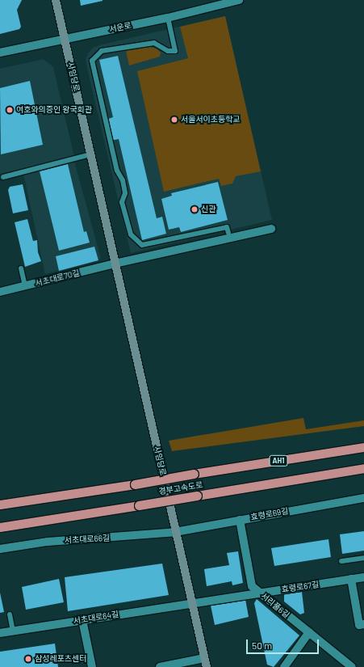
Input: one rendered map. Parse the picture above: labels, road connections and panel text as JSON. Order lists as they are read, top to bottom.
{
  "streets": {
    "highway": ["AH1", "경부고속도로"],
    "main road": ["사임당로"],
    "street": [
      "서운로",
      "서초대로70길",
      "효령로69길",
      "서초대로66길",
      "효령로67길",
      "서리풀6길",
      "서초대로64길"
    ]
  },
  "crossings": [
    ["서운로", "사임당로"],
    ["사임당로", "서초대로70길"],
    ["사임당로", "효령로69길"],
    ["사임당로", "서초대로66길"],
    ["사임당로", "효령로67길"],
    ["사임당로", "서초대로64길"],
    ["효령로69길", "서초대로66길"],
    ["효령로69길", "서리풀6길"],
    ["효령로67길", "서리풀6길"],
    ["효령로67길", "서초대로64길"]
  ],
  "places": [
    "여호와의증인 왕국회관",
    "서울서이초등학교",
    "신관",
    "삼성레포츠센터"
  ],
  "scale_bar": "50 m"
}
